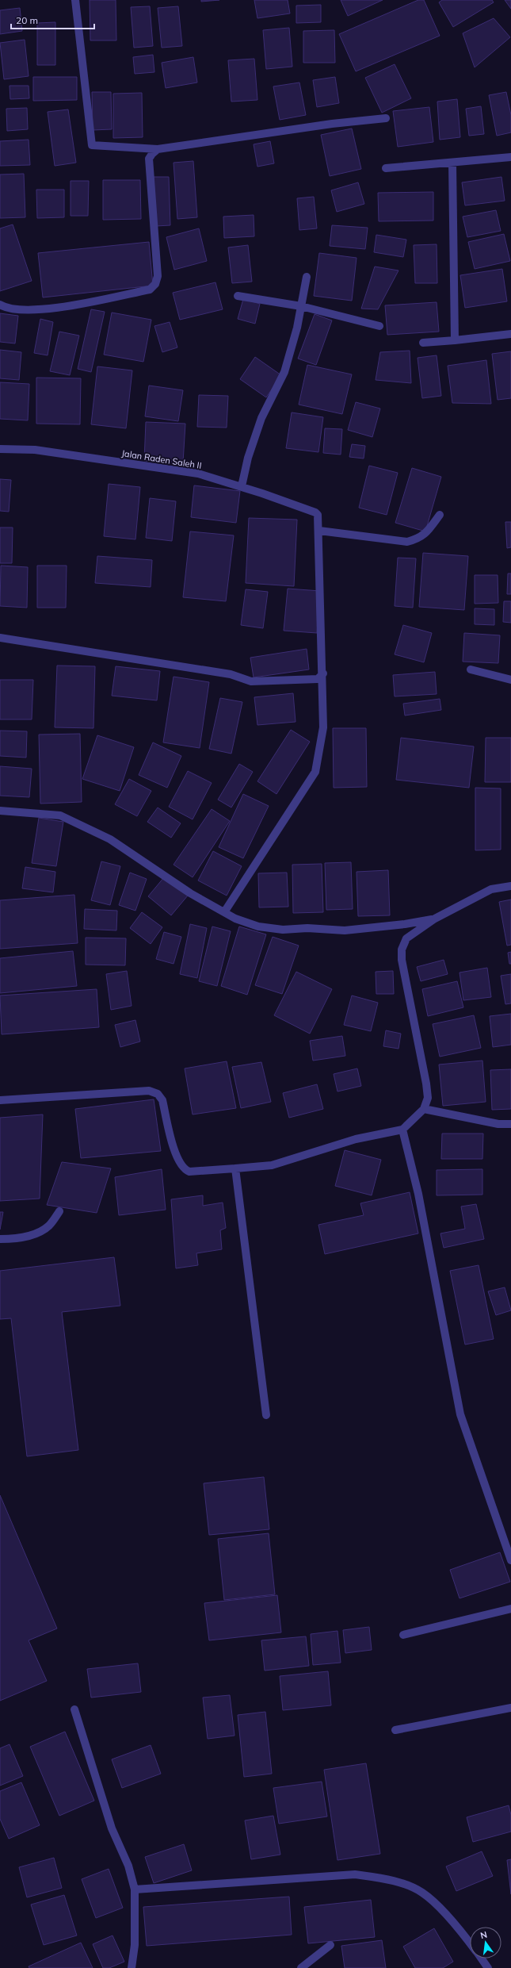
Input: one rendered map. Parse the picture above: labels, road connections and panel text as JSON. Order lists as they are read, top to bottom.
{
  "streets": {
    "street": ["Jalan Raden Saleh II"]
  },
  "scale_bar": "20 m",
  "north": "top"
}
